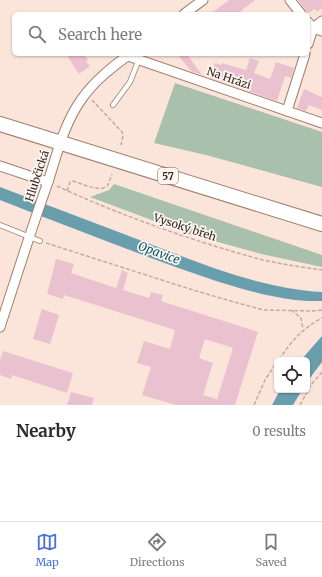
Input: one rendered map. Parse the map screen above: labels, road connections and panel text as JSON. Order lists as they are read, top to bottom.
{
  "streets": {
    "main road": ["57"],
    "street": ["Na Hrázi", "Hlubčická"],
    "path": ["Vysoký břeh"]
  },
  "crossings": [
    ["Hlubčická", "57"],
    ["Hlubčická", "Vysoký břeh"]
  ],
  "water": ["Opavice"],
  "page": {
    "search": "Search here",
    "heading": ["Nearby", "0 results"],
    "nav": ["Map", "Directions", "Saved"]
  }
}
